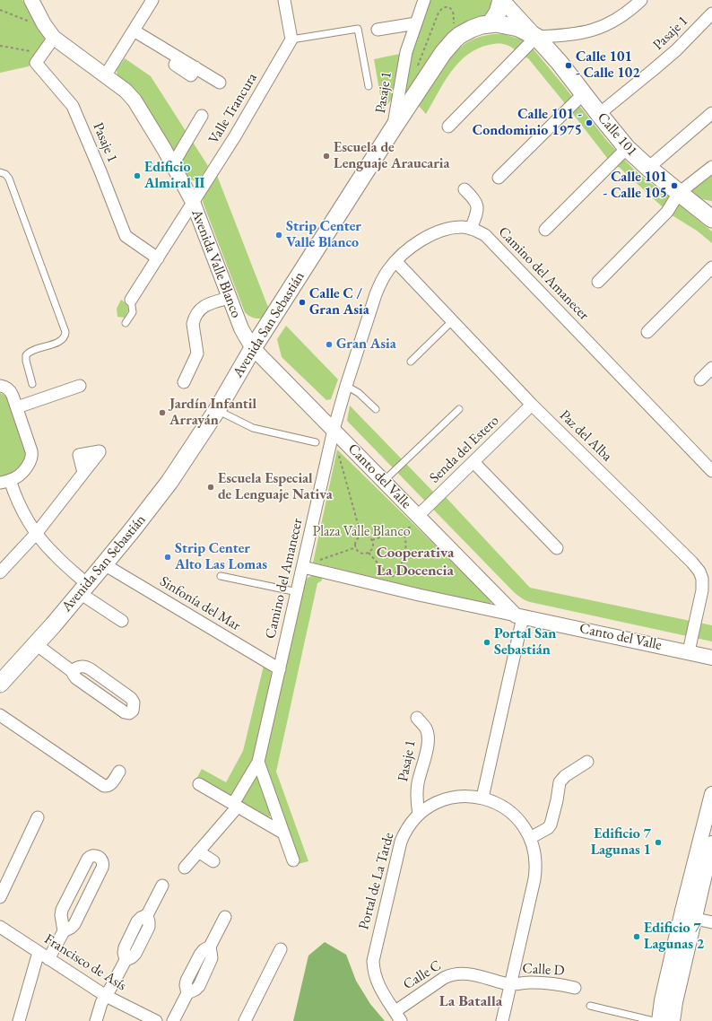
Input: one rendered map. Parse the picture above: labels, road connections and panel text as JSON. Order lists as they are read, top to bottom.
{
  "streets": {
    "main road": ["Calle 101", "Avenida San Sebastián"],
    "street": [
      "Pasaje 1",
      "Valle Trancura",
      "Avenida Valle Blanco",
      "Camino del Amanecer",
      "Paz del Alba",
      "Senda del Estero",
      "Canto del Valle",
      "Sinfonía del Mar",
      "Portal de La Tarde",
      "Francisco de Asís",
      "Calle D",
      "Calle C"
    ]
  },
  "crossings": [
    ["Pasaje 1", "Valle Trancura"],
    ["Pasaje 1", "Calle 101"],
    ["Pasaje 1", "Avenida Valle Blanco"],
    ["Pasaje 1", "Avenida San Sebastián"],
    ["Pasaje 1", "Portal de La Tarde"],
    ["Valle Trancura", "Avenida Valle Blanco"],
    ["Calle 101", "Avenida San Sebastián"],
    ["Avenida Valle Blanco", "Avenida San Sebastián"],
    ["Avenida Valle Blanco", "Canto del Valle"],
    ["Camino del Amanecer", "Paz del Alba"],
    ["Camino del Amanecer", "Canto del Valle"],
    ["Camino del Amanecer", "Sinfonía del Mar"],
    ["Avenida San Sebastián", "Canto del Valle"],
    ["Avenida San Sebastián", "Sinfonía del Mar"],
    ["Paz del Alba", "Senda del Estero"],
    ["Paz del Alba", "Canto del Valle"],
    ["Senda del Estero", "Canto del Valle"],
    ["Portal de La Tarde", "Calle D"],
    ["Portal de La Tarde", "Calle C"],
    ["Calle D", "Calle C"]
  ],
  "districts": ["Cooperativa La Docencia", "La Batalla"],
  "parks": ["Plaza Valle Blanco"],
  "places": [
    "Calle 101 - Calle 102",
    "Calle 101 - Condominio 1975",
    "Escuela de Lenguaje Araucaria",
    "Edificio Almiral II",
    "Calle 101 - Calle 105",
    "Strip Center Valle Blanco",
    "Calle C / Gran Asia",
    "Gran Asia",
    "Jardín Infantil Arrayán",
    "Escuela Especial de Lenguaje Nativa",
    "Strip Center Alto Las Lomas",
    "Portal San Sebastián",
    "Edificio 7 Lagunas 1",
    "Edificio 7 Lagunas 2"
  ]
}
